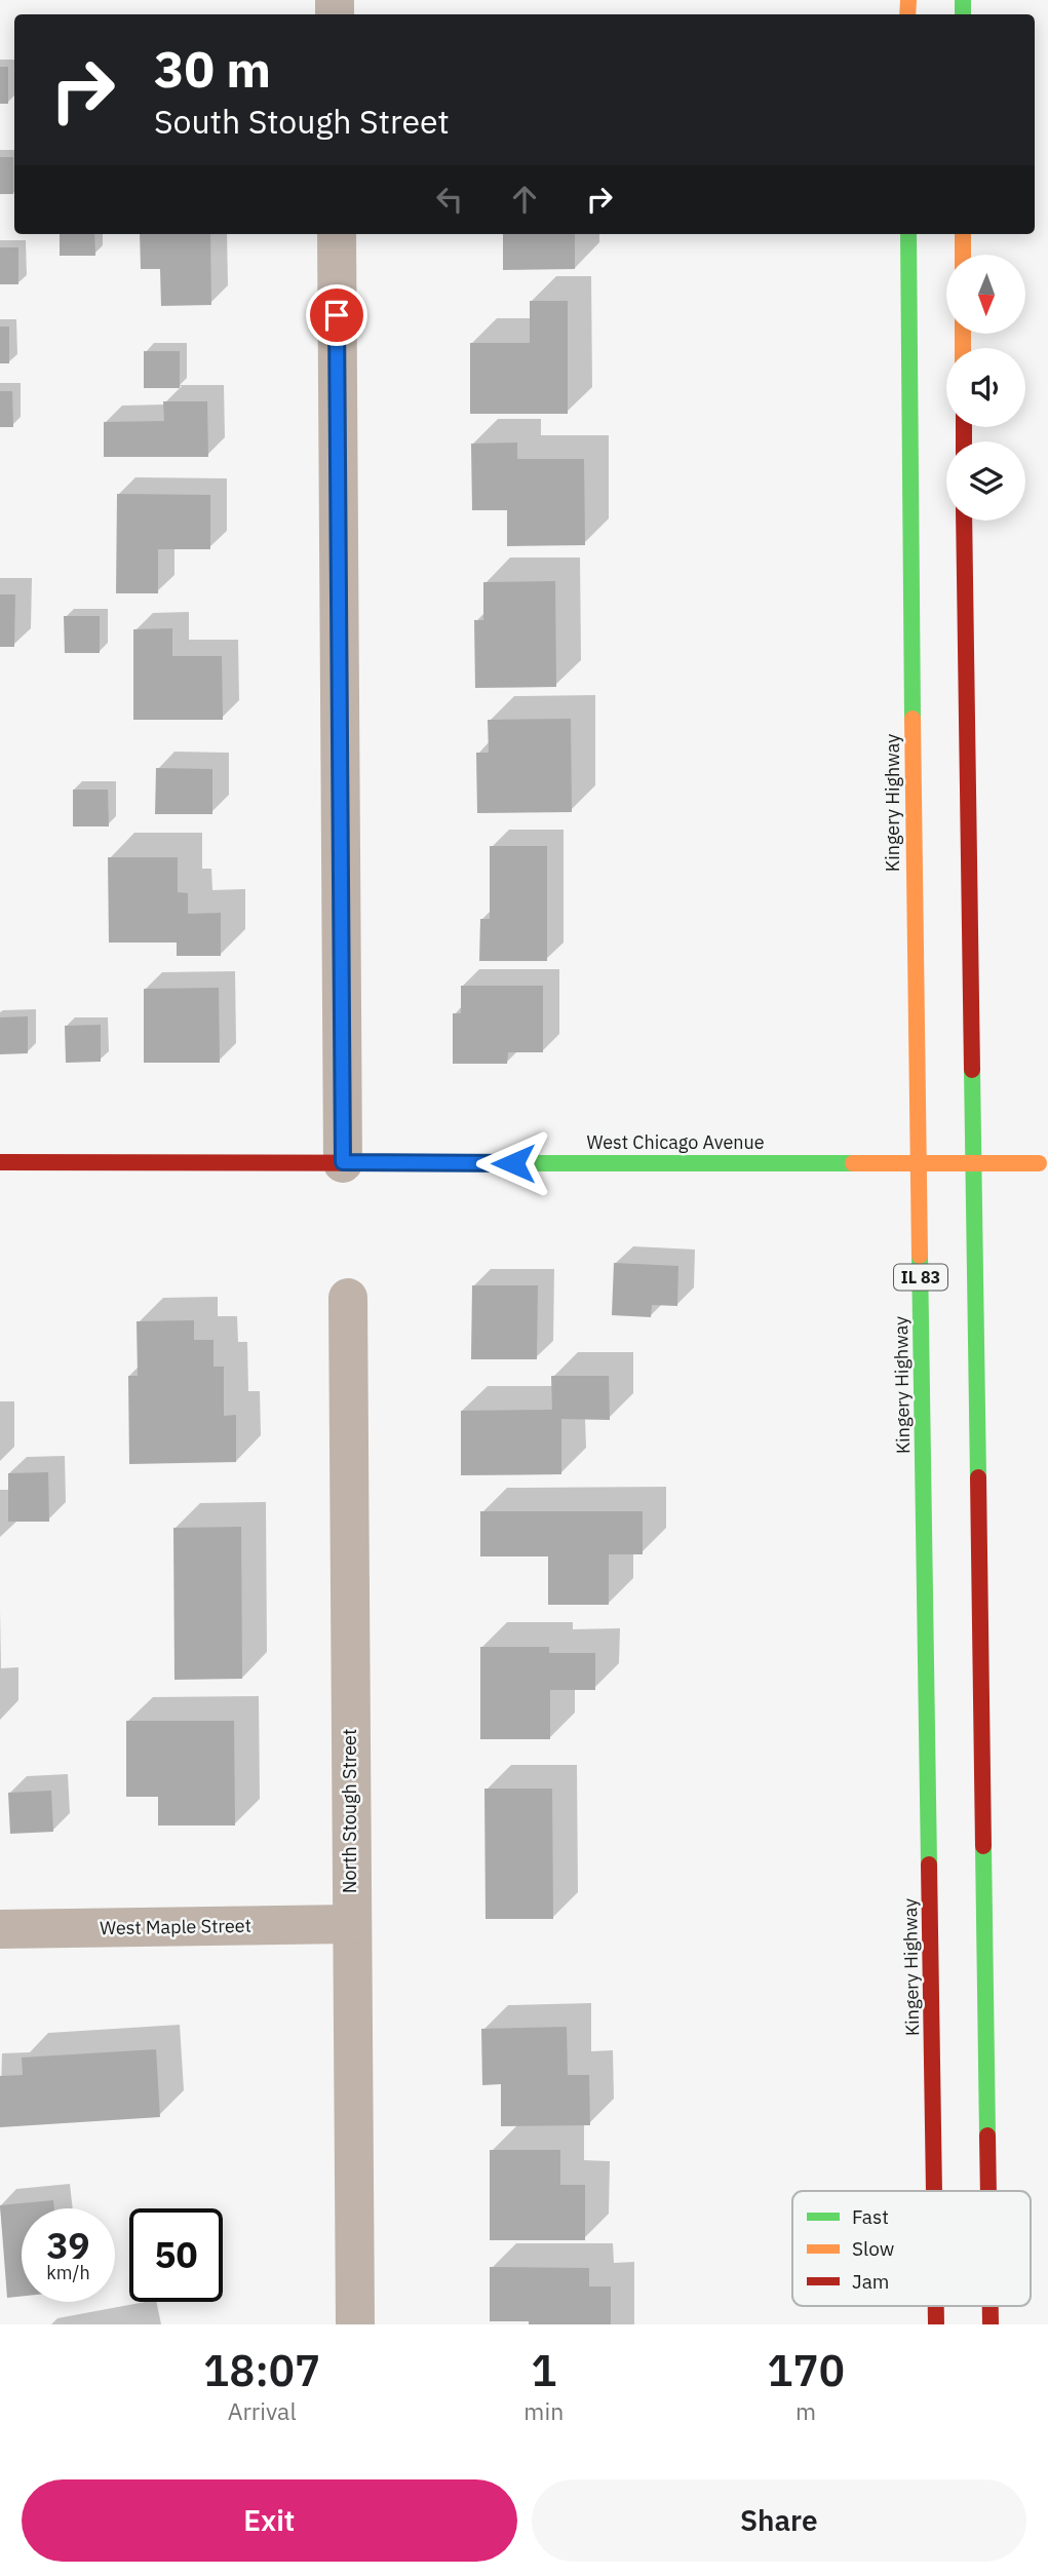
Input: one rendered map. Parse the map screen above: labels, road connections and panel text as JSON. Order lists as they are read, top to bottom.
{
  "streets": {
    "main road": ["Kingery Highway", "West Chicago Avenue", "IL 83"],
    "street": ["North Stough Street", "West Maple Street"]
  },
  "crossings": [
    ["North Stough Street", "West Maple Street"]
  ],
  "legend": ["Fast", "Slow", "Jam"],
  "north": "bottom",
  "page": {
    "turn": ["30 m", "South Stough Street"],
    "speed": "39 km/h",
    "limit": "50",
    "eta": [
      "18:07",
      "Arrival",
      "1",
      "min",
      "170",
      "m"
    ],
    "buttons": ["Exit", "Share"]
  }
}
